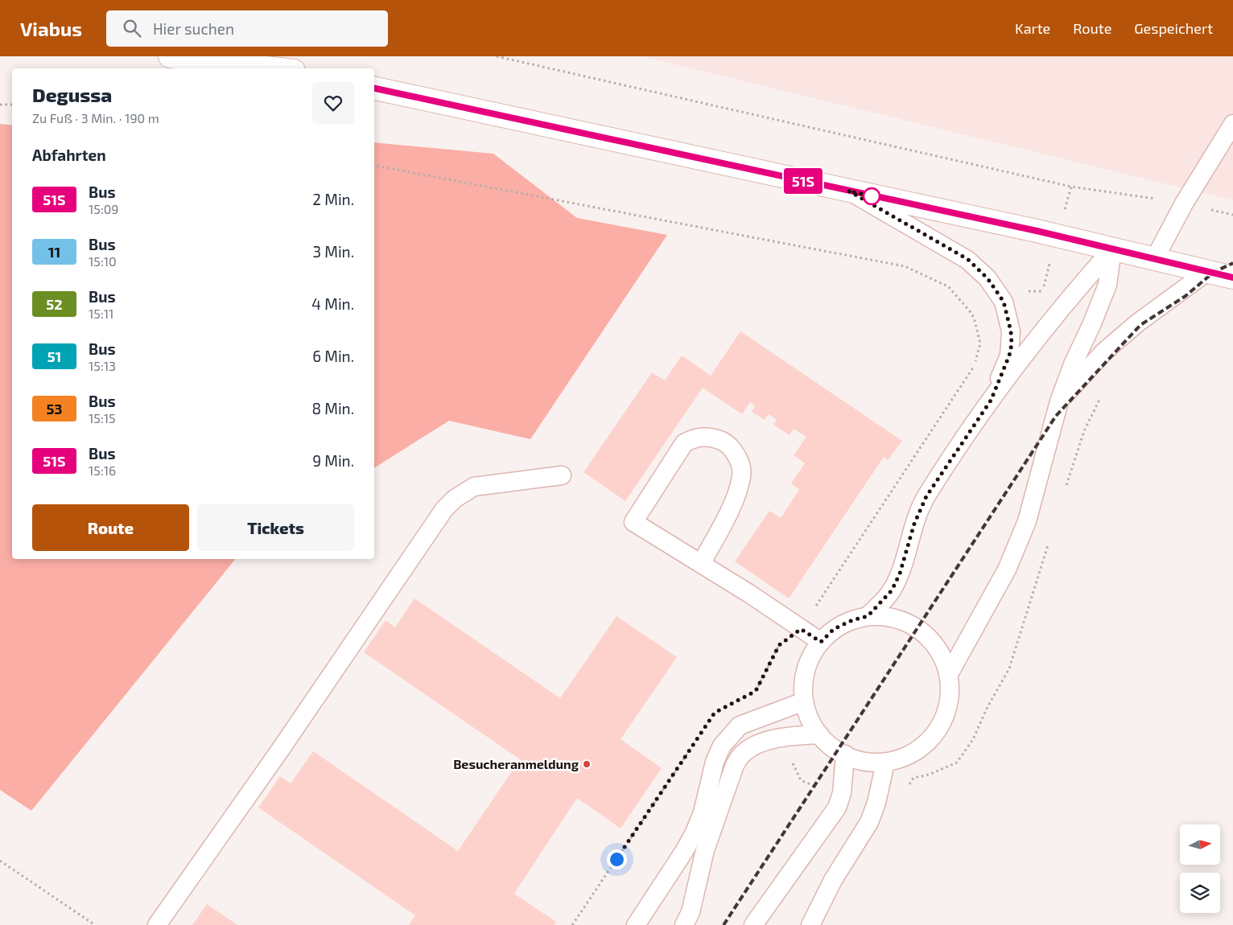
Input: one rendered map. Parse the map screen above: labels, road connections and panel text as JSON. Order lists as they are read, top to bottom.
{
  "places": ["Besucheranmeldung"],
  "lines": ["bus line 51S"],
  "north": "right",
  "page": {
    "header": "Viabus",
    "search": "Hier suchen",
    "nav": ["Karte", "Route", "Gespeichert"],
    "on_map": "51S",
    "heading": [
      ["Degussa", "Zu Fuß · 3 Min. · 190 m"],
      "Abfahrten"
    ],
    "list": [
      {
        "mark": "51S",
        "name": "Bus",
        "note": "15:09",
        "value": "2 Min."
      },
      {
        "mark": "11",
        "name": "Bus",
        "note": "15:10",
        "value": "3 Min."
      },
      {
        "mark": "52",
        "name": "Bus",
        "note": "15:11",
        "value": "4 Min."
      },
      {
        "mark": "51",
        "name": "Bus",
        "note": "15:13",
        "value": "6 Min."
      },
      {
        "mark": "53",
        "name": "Bus",
        "note": "15:15",
        "value": "8 Min."
      },
      {
        "mark": "51S",
        "name": "Bus",
        "note": "15:16",
        "value": "9 Min."
      }
    ],
    "buttons": ["Route", "Tickets"]
  }
}
